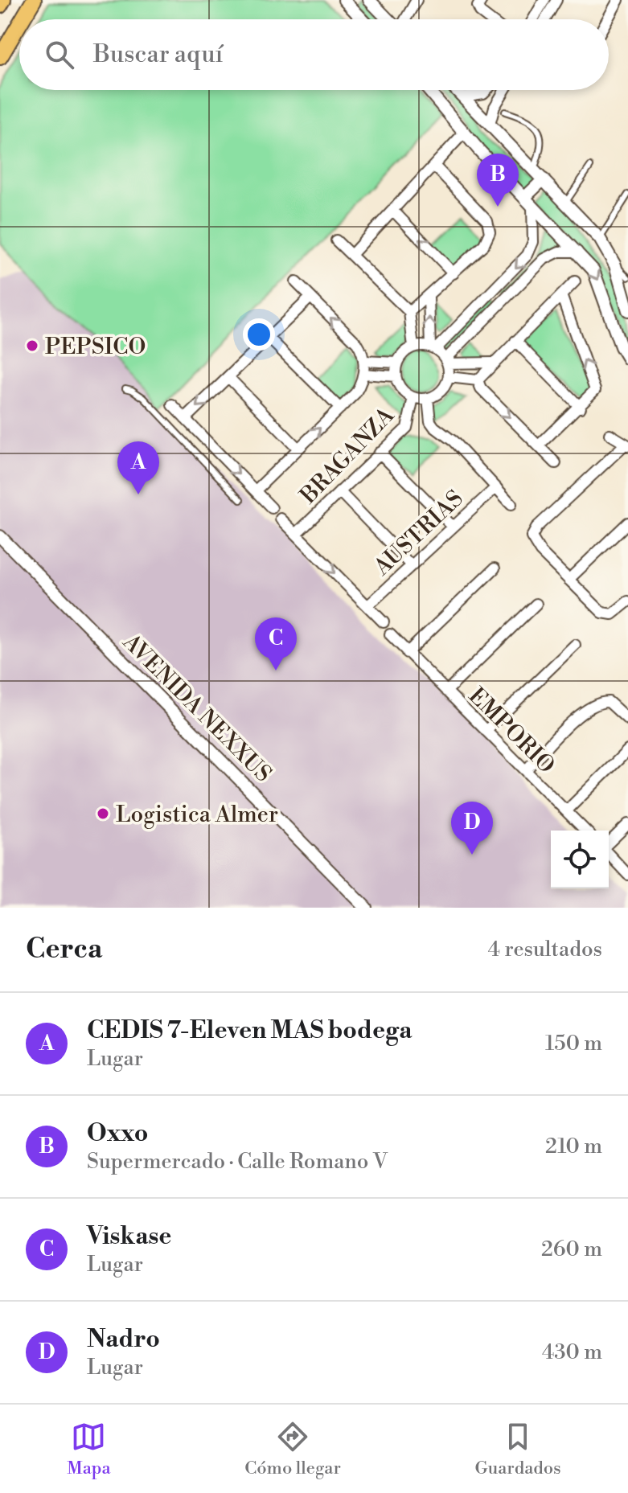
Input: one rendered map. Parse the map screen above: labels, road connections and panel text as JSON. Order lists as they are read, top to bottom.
{
  "streets": {
    "street": [
      "BRAGANZA",
      "AUSTRIAS",
      "AVENIDA NEXXUS",
      "EMPORIO"
    ]
  },
  "crossings": [
    ["BRAGANZA", "AUSTRIAS"]
  ],
  "places": ["PEPSICO", "Logistica Almer"],
  "page": {
    "search": "Buscar aquí",
    "pins": [
      "B",
      "A",
      "C",
      "D"
    ],
    "heading": ["Cerca", "4 resultados"],
    "list": [
      {
        "mark": "A",
        "name": "CEDIS 7-Eleven MAS bodega",
        "note": "Lugar",
        "value": "150 m"
      },
      {
        "mark": "B",
        "name": "Oxxo",
        "note": "Supermercado · Calle Romano V",
        "value": "210 m"
      },
      {
        "mark": "C",
        "name": "Viskase",
        "note": "Lugar",
        "value": "260 m"
      },
      {
        "mark": "D",
        "name": "Nadro",
        "note": "Lugar",
        "value": "430 m"
      }
    ],
    "nav": ["Mapa", "Cómo llegar", "Guardados"]
  }
}
